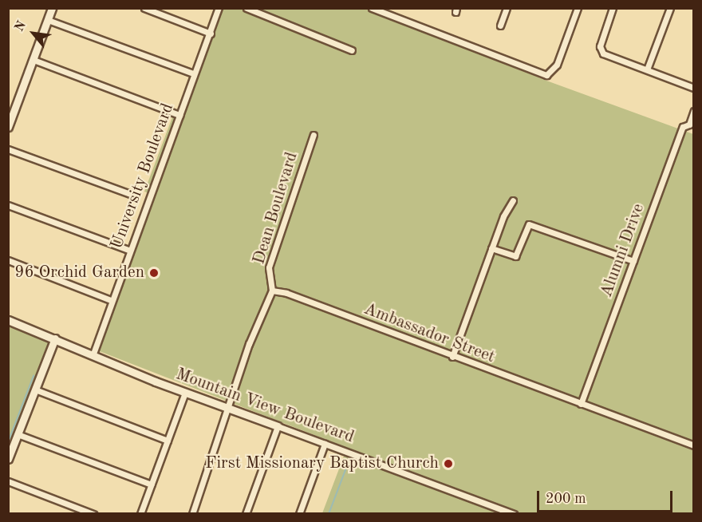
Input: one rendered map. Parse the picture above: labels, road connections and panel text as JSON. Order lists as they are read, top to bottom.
{
  "streets": {
    "street": [
      "University Boulevard",
      "Dean Boulevard",
      "Alumni Drive",
      "Ambassador Street",
      "Mountain View Boulevard"
    ]
  },
  "crossings": [
    ["University Boulevard", "Mountain View Boulevard"],
    ["Dean Boulevard", "Ambassador Street"],
    ["Alumni Drive", "Ambassador Street"]
  ],
  "places": ["96 Orchid Garden", "First Missionary Baptist Church"],
  "scale_bar": "200 m",
  "north": "top left"
}
